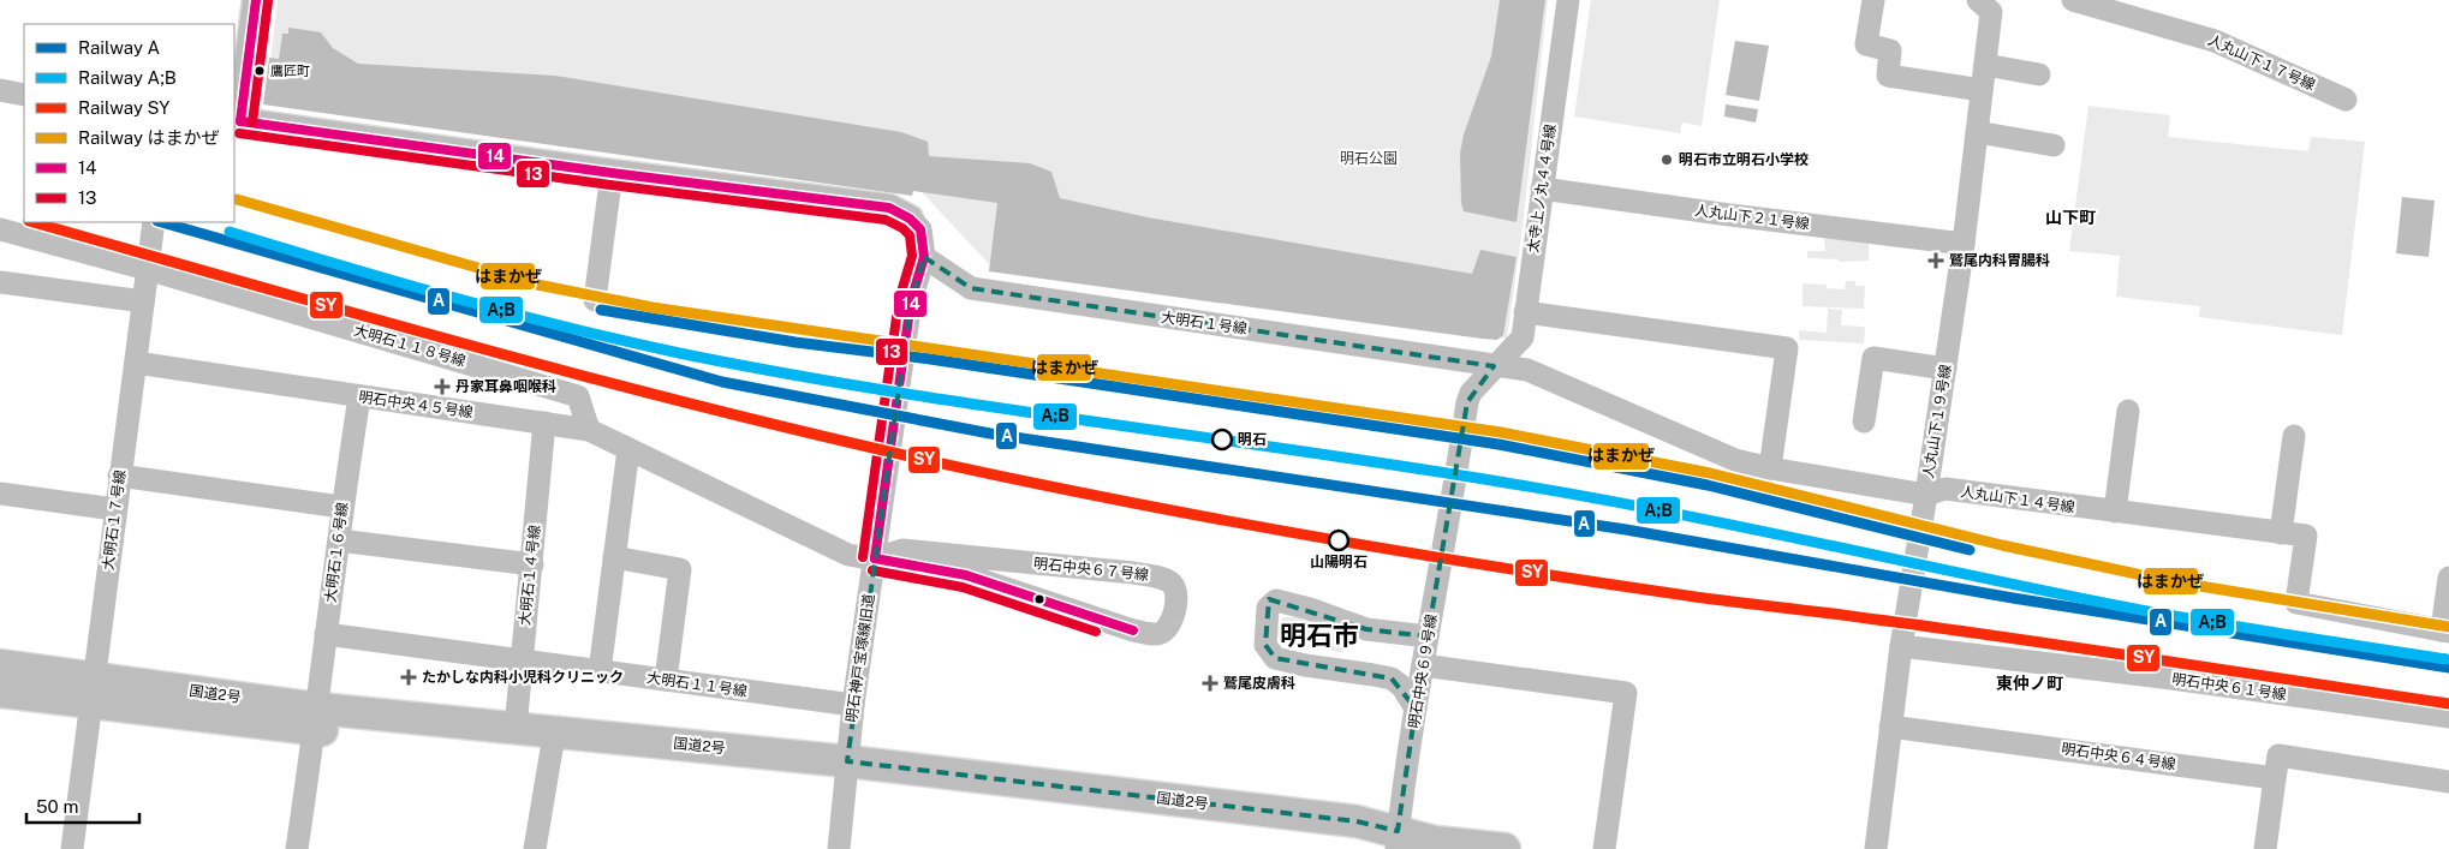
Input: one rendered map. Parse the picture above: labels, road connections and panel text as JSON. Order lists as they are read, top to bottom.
{
  "streets": {
    "highway": ["国道2号"],
    "street": [
      "人丸山下１７号線",
      "太寺上ノ丸４４号線",
      "人丸山下２１号線",
      "大明石１号線",
      "大明石１１８号線",
      "明石中央４５号線",
      "人丸山下１９号線",
      "人丸山下１４号線",
      "大明石１７号線",
      "大明石１６号線",
      "明石中央６７号線",
      "大明石１４号線",
      "明石神戸宝塚線旧道",
      "明石中央６９号線",
      "大明石１１号線",
      "明石中央６１号線",
      "明石中央６４号線"
    ]
  },
  "crossings": [
    ["太寺上ノ丸４４号線", "人丸山下２１号線"],
    ["太寺上ノ丸４４号線", "大明石１号線"],
    ["太寺上ノ丸４４号線", "人丸山下１４号線"],
    ["太寺上ノ丸４４号線", "明石中央６９号線"],
    ["人丸山下２１号線", "人丸山下１９号線"],
    ["大明石１号線", "人丸山下１４号線"],
    ["大明石１号線", "明石神戸宝塚線旧道"],
    ["大明石１号線", "明石中央６９号線"],
    ["大明石１１８号線", "明石中央４５号線"],
    ["明石中央４５号線", "大明石１７号線"],
    ["明石中央４５号線", "大明石１６号線"],
    ["明石中央４５号線", "明石中央６７号線"],
    ["明石中央４５号線", "大明石１４号線"],
    ["明石中央４５号線", "明石神戸宝塚線旧道"],
    ["人丸山下１９号線", "人丸山下１４号線"],
    ["人丸山下１９号線", "明石中央６１号線"],
    ["人丸山下１９号線", "明石中央６４号線"],
    ["人丸山下１４号線", "明石中央６９号線"],
    ["大明石１７号線", "国道2号"],
    ["大明石１６号線", "大明石１１号線"],
    ["大明石１６号線", "国道2号"],
    ["明石中央６７号線", "明石神戸宝塚線旧道"],
    ["大明石１４号線", "大明石１１号線"],
    ["大明石１４号線", "国道2号"],
    ["明石神戸宝塚線旧道", "大明石１１号線"],
    ["明石神戸宝塚線旧道", "国道2号"],
    ["明石中央６９号線", "国道2号"]
  ],
  "districts": ["山下町", "明石市", "東仲ノ町"],
  "parks": ["明石公園"],
  "places": {
    "other": [
      "鷹匠町",
      "明石市立明石小学校",
      "明石",
      "山陽明石"
    ],
    "health": [
      "鷲尾内科胃腸科",
      "丹家耳鼻咽喉科",
      "たかしな内科小児科クリニック",
      "鷲尾皮膚科"
    ]
  },
  "lines": [
    "transit line 14",
    "transit line 13",
    "rail line はまかぜ",
    "rail line A",
    "rail line SY",
    "rail line A;B"
  ],
  "legend": [
    "Railway A",
    "Railway A;B",
    "Railway SY",
    "Railway はまかぜ",
    "14",
    "13"
  ],
  "scale_bar": "50 m"
}
